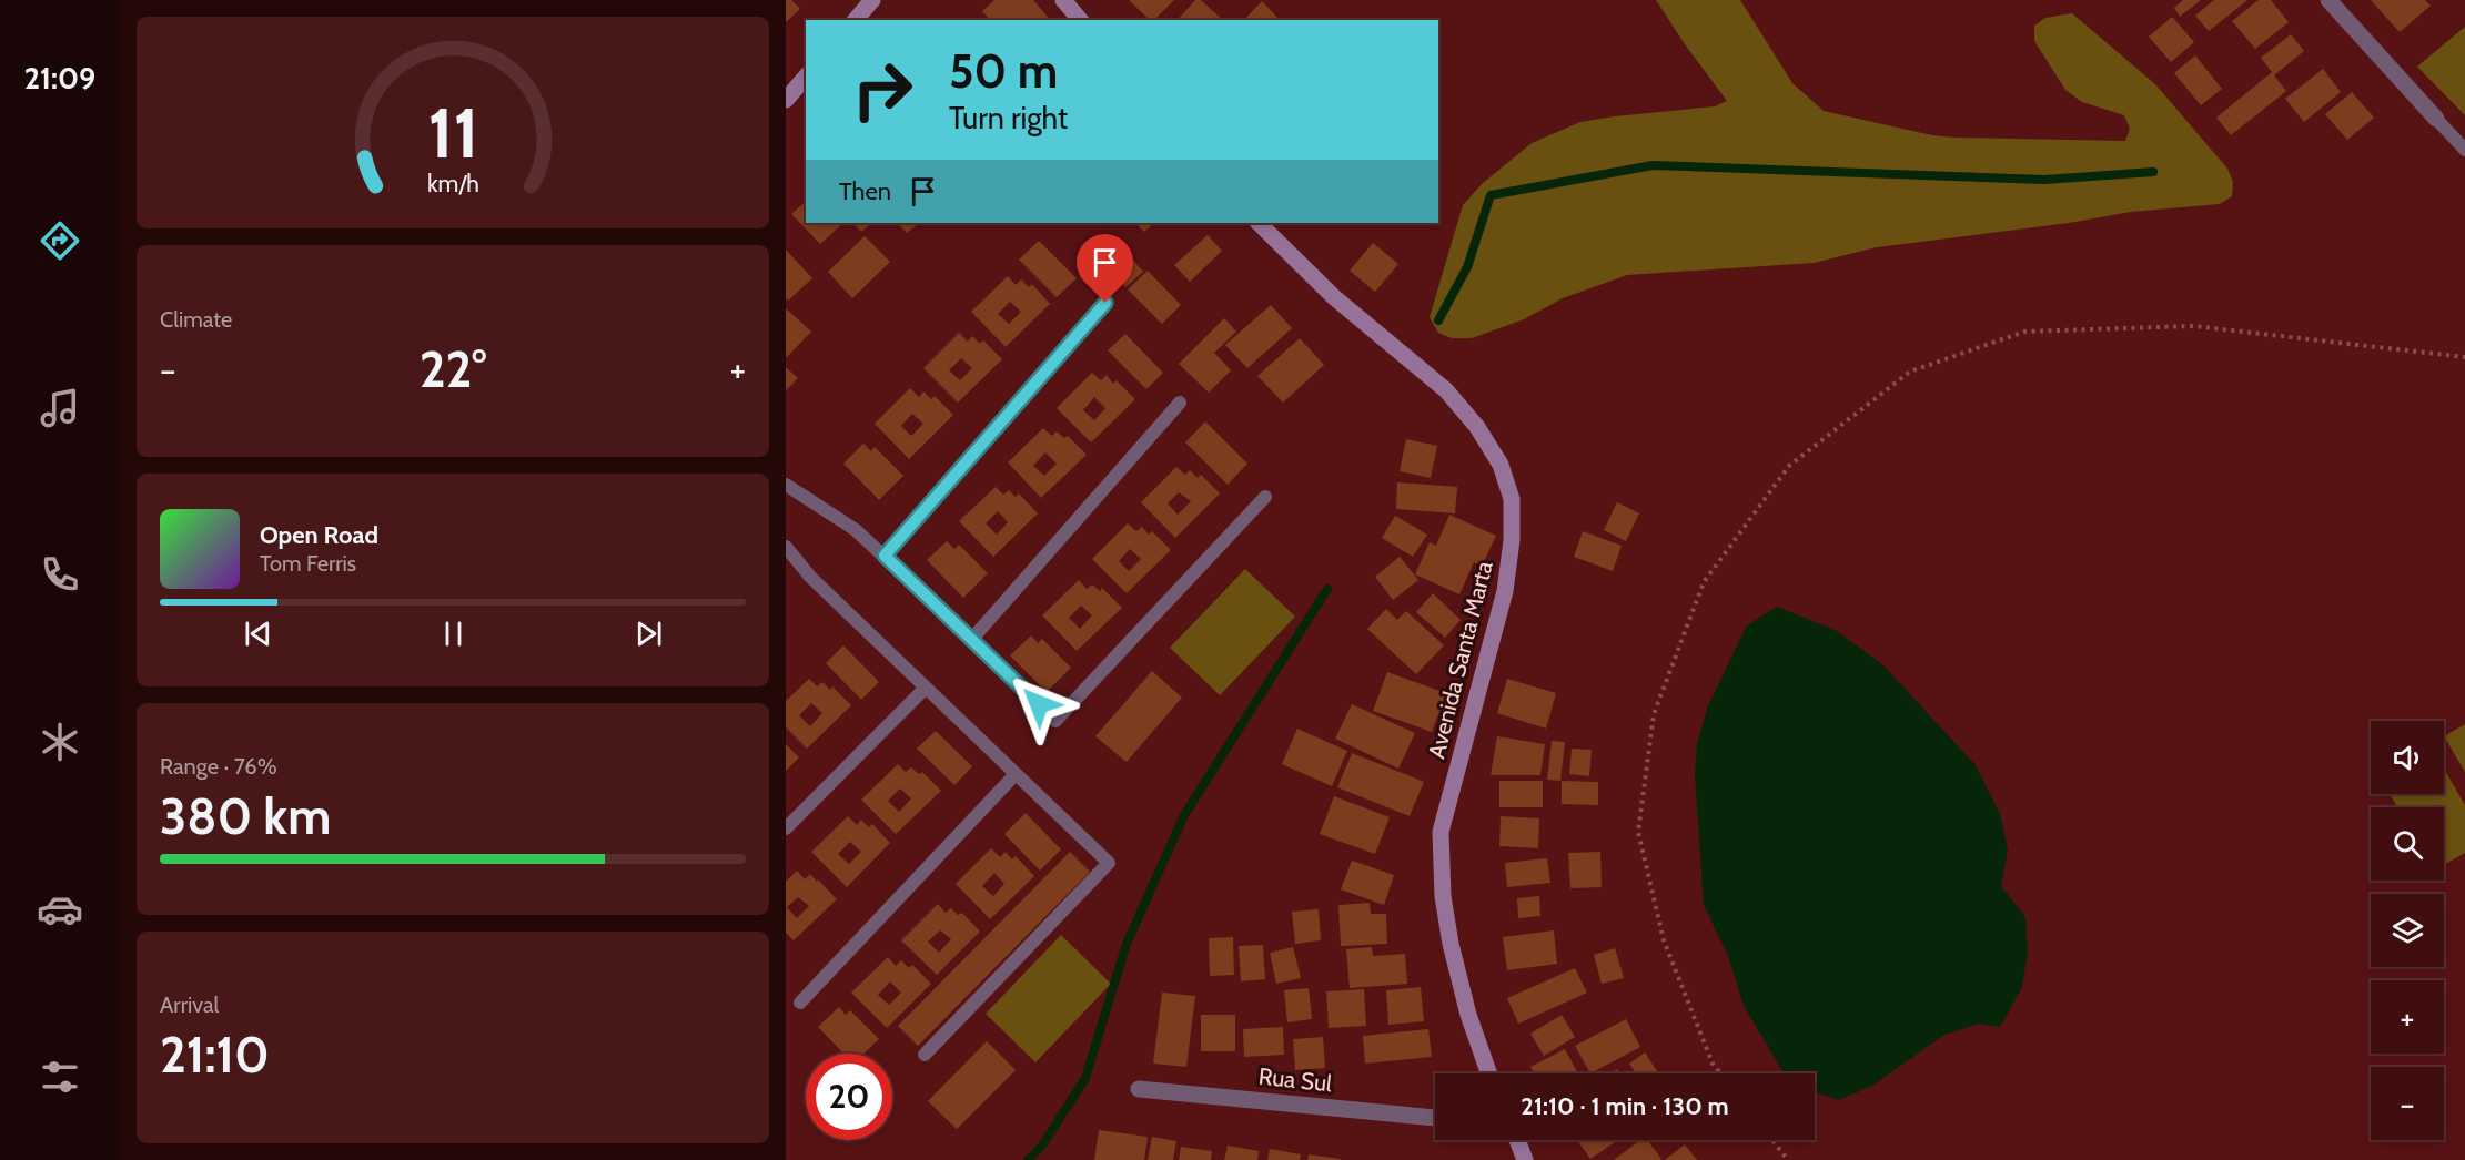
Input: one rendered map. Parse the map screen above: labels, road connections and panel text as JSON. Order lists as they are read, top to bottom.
{
  "streets": {
    "street": ["Avenida Santa Marta", "Rua Sul"]
  },
  "page": {
    "tabs": "21:09",
    "turn": ["50 m", "Turn right"],
    "then": "Then",
    "tile": [
      "Climate",
      ["Range · 76%", "380 km"],
      ["Arrival", "21:10"]
    ],
    "heat": ["−", "22°", "+"],
    "song": ["Open Road", "Tom Ferris"],
    "map_buttons": ["+", "−"],
    "limit": "20",
    "trip": "21:10 · 1 min · 130 m",
    "gauge": ["11", "km/h"]
  }
}
